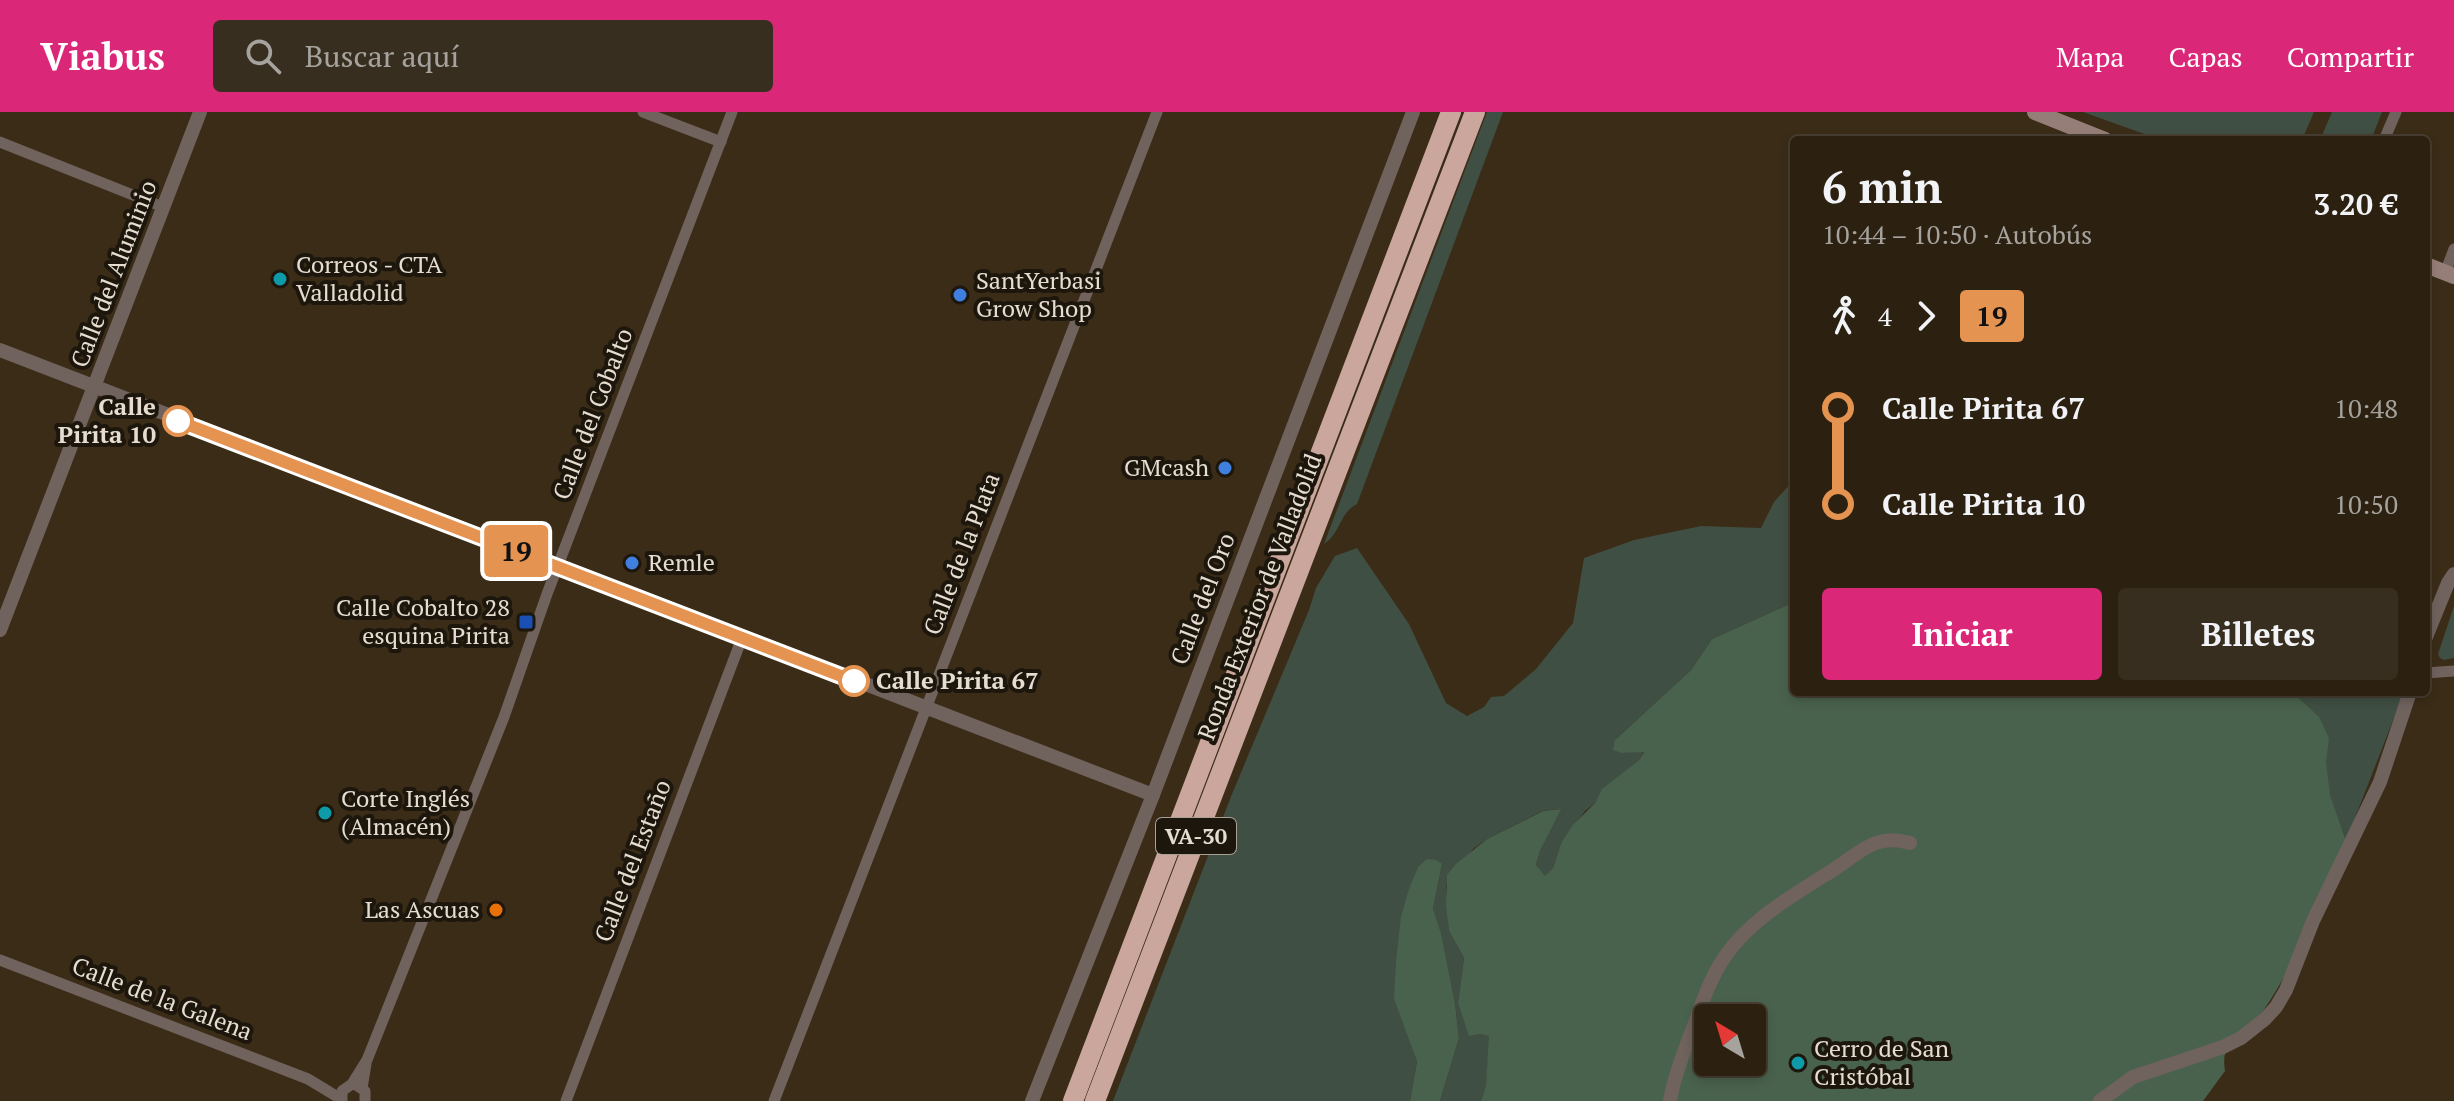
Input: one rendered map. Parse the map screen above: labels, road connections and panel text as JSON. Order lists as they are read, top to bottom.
{
  "streets": {
    "highway": ["Ronda Exterior de Valladolid", "VA-30"],
    "street": [
      "Calle del Aluminio",
      "Calle del Cobalto",
      "Calle de la Plata",
      "Calle del Oro",
      "Calle del Estaño",
      "Calle de la Galena"
    ]
  },
  "crossings": [
    ["Calle del Cobalto", "Calle de la Galena"]
  ],
  "places": {
    "other": [
      "Correos - CTA Valladolid",
      "SantYerbasi Grow Shop",
      "Calle Pirita 10",
      "GMcash",
      "Remle",
      "Calle Pirita 67",
      "Corte Inglés (Almacén)",
      "Las Ascuas",
      "Cerro de San Cristóbal"
    ],
    "transit": ["Calle Cobalto 28 esquina Pirita"]
  },
  "lines": ["bus line 19"],
  "north": "top left",
  "page": {
    "header": "Viabus",
    "search": "Buscar aquí",
    "nav": ["Mapa", "Capas", "Compartir"],
    "on_map": "19",
    "heading": ["6 min", "10:44 – 10:50 · Autobús", "3.20 €"],
    "legs": ["4", "19"],
    "list": [
      {
        "name": "Calle Pirita 67",
        "value": "10:48"
      },
      {
        "name": "Calle Pirita 10",
        "value": "10:50"
      }
    ],
    "buttons": ["Iniciar", "Billetes"]
  }
}
